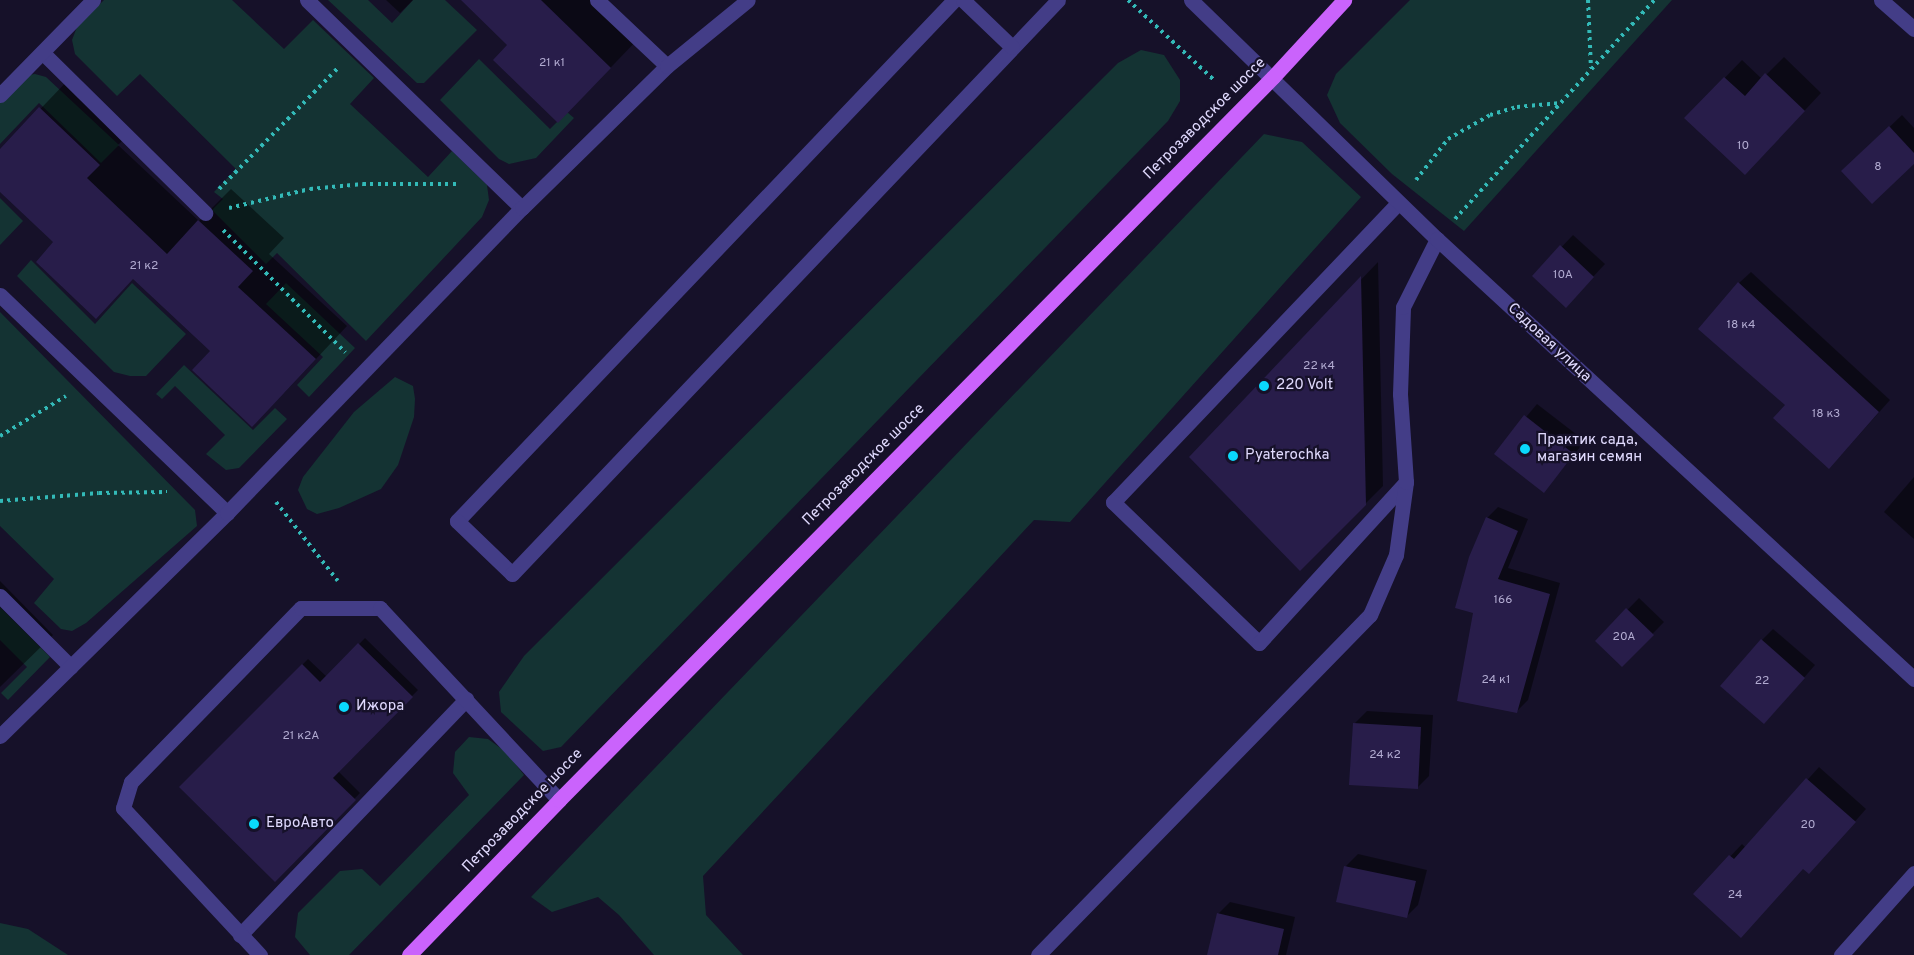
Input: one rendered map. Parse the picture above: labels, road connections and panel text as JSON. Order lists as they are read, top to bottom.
{
  "streets": {
    "main road": ["Петрозаводское шоссе"],
    "street": ["Садовая улица"]
  },
  "crossings": [
    ["Петрозаводское шоссе", "Садовая улица"]
  ],
  "places": [
    "220 Volt",
    "Практик сада, магазин семян",
    "Pyaterochka",
    "Ижора",
    "ЕвроАвто"
  ],
  "house_numbers": [
    "21 к1",
    "10",
    "8",
    "21 к2",
    "10А",
    "18 к4",
    "22 к4",
    "18 к3",
    "166",
    "20А",
    "24 к1",
    "22",
    "21 к2А",
    "24 к2",
    "20",
    "24"
  ]
}
